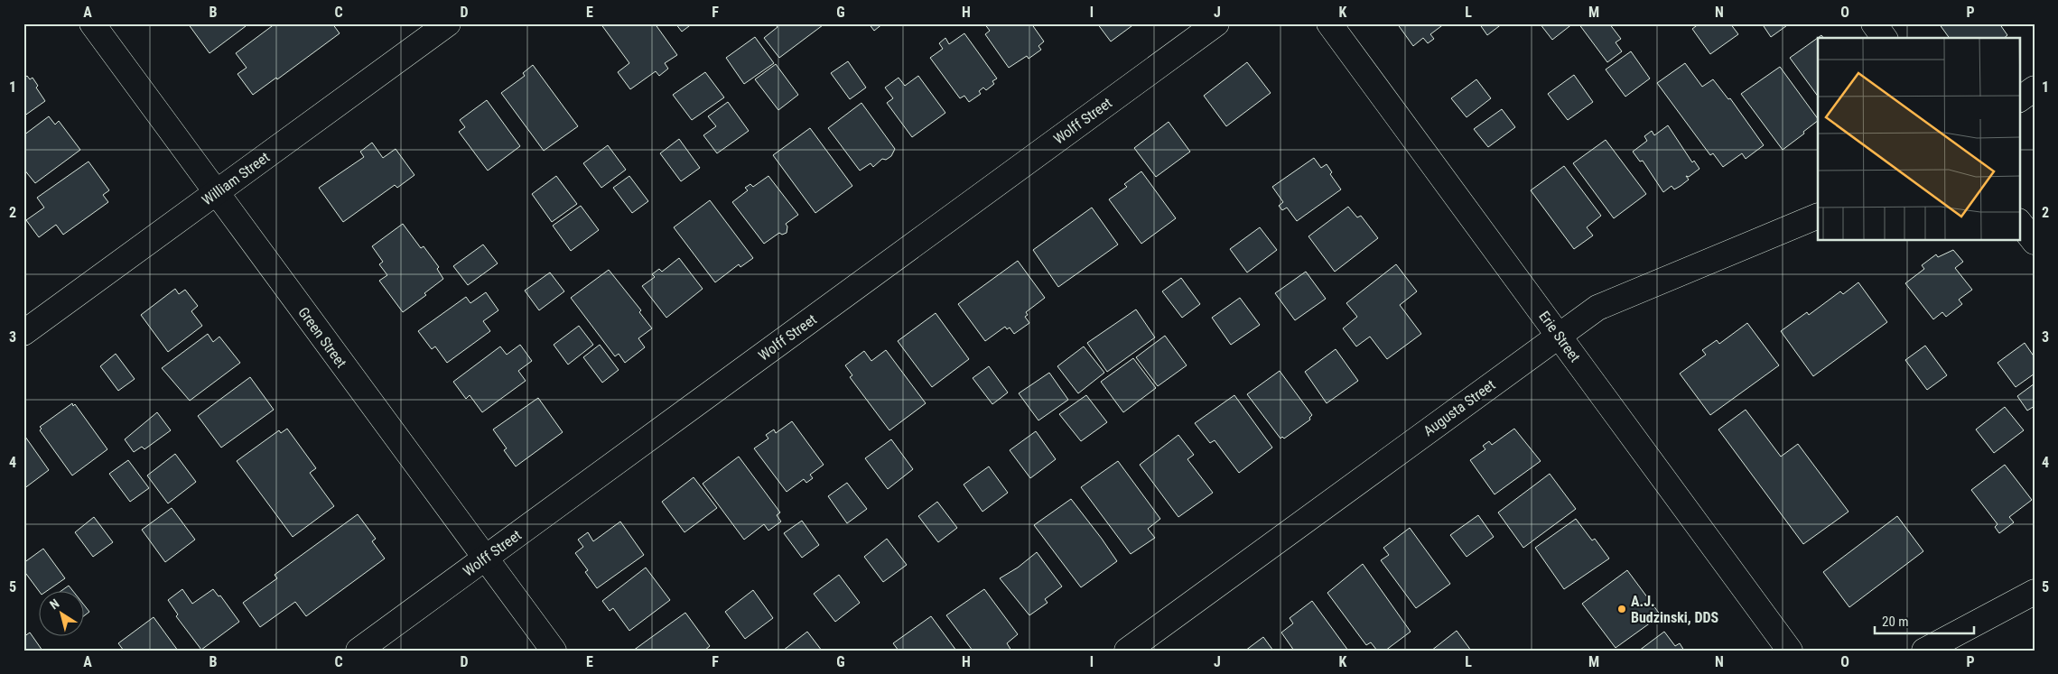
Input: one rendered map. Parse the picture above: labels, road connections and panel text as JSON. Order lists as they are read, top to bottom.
{
  "streets": {
    "street": [
      "Wolff Street",
      "William Street",
      "Erie Street",
      "Green Street",
      "Augusta Street"
    ]
  },
  "crossings": [
    ["Wolff Street", "Green Street"],
    ["William Street", "Green Street"],
    ["Erie Street", "Augusta Street"]
  ],
  "places": ["A.J. Budzinski, DDS"],
  "scale_bar": "20 m",
  "north": "top left",
  "grid": {
    "columns": [
      "A",
      "B",
      "C",
      "D",
      "E",
      "F",
      "G",
      "H",
      "I",
      "J",
      "K",
      "L",
      "M",
      "N",
      "O",
      "P"
    ],
    "rows": [
      "1",
      "2",
      "3",
      "4",
      "5"
    ]
  }
}
